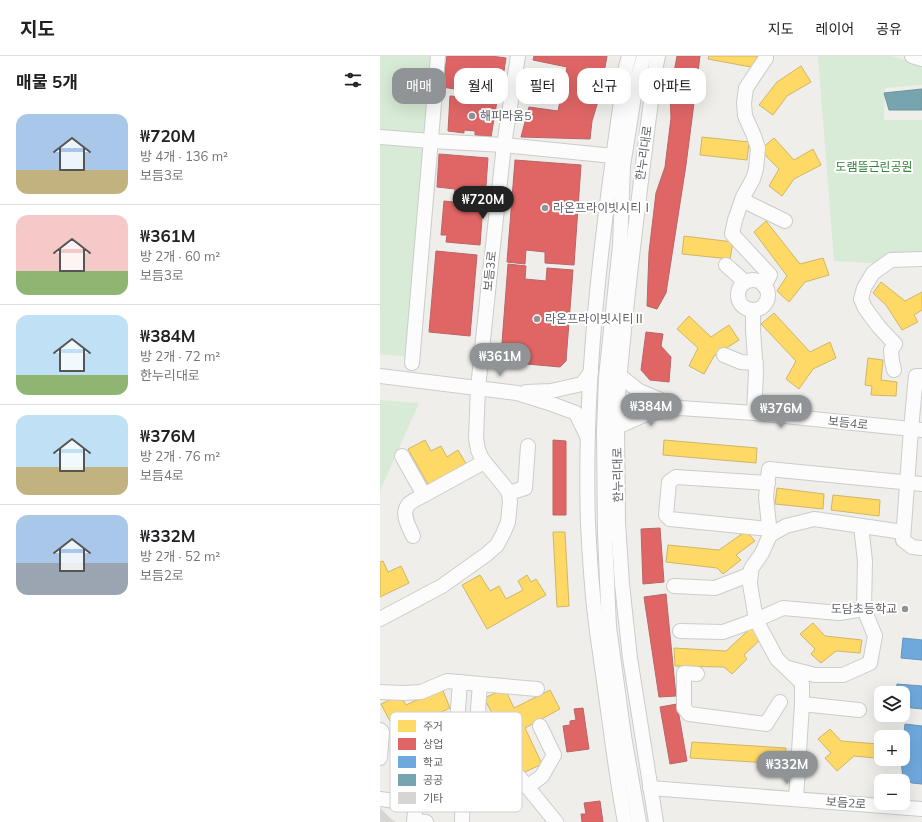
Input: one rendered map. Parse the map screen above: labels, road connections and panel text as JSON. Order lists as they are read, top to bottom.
{
  "streets": {
    "street": [
      "한누리대로",
      "보듬3로",
      "보듬4로",
      "보듬2로"
    ]
  },
  "crossings": [
    ["한누리대로", "보듬2로"]
  ],
  "parks": ["도램뜰근린공원"],
  "places": [
    "해피라움5",
    "라온프라이빗시티Ⅰ",
    "라온프라이빗시티Ⅱ",
    "도담초등학교"
  ],
  "legend": [
    "주거",
    "상업",
    "학교",
    "공공",
    "기타"
  ],
  "page": {
    "header": "지도",
    "nav": ["지도", "레이어", "공유"],
    "heading": "매물 5개",
    "chip": [
      "매매",
      "월세",
      "필터",
      "신규",
      "아파트"
    ],
    "list": [
      {
        "name": "₩720M",
        "note": "방 4개 · 136 m² · 보듬3로"
      },
      {
        "name": "₩361M",
        "note": "방 2개 · 60 m² · 보듬3로"
      },
      {
        "name": "₩384M",
        "note": "방 2개 · 72 m² · 한누리대로"
      },
      {
        "name": "₩376M",
        "note": "방 2개 · 76 m² · 보듬4로"
      },
      {
        "name": "₩332M",
        "note": "방 2개 · 52 m² · 보듬2로"
      }
    ],
    "price": [
      "₩720M",
      "₩361M",
      "₩384M",
      "₩376M",
      "₩332M"
    ],
    "map_buttons": ["+", "−"]
  }
}
